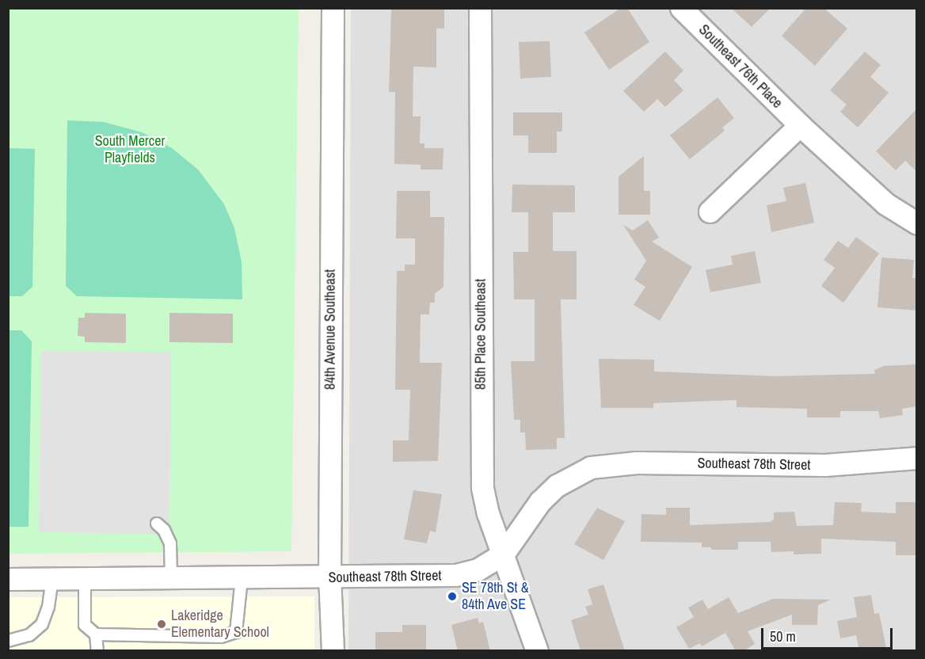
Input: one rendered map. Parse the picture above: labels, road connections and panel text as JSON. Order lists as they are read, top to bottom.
{
  "streets": {
    "street": [
      "Southeast 76th Place",
      "84th Avenue Southeast",
      "85th Place Southeast",
      "Southeast 78th Street"
    ]
  },
  "crossings": [
    ["84th Avenue Southeast", "Southeast 78th Street"],
    ["85th Place Southeast", "Southeast 78th Street"]
  ],
  "parks": ["South Mercer Playfields"],
  "places": ["SE 78th St & 84th Ave SE", "Lakeridge Elementary School"],
  "scale_bar": "50 m"
}
